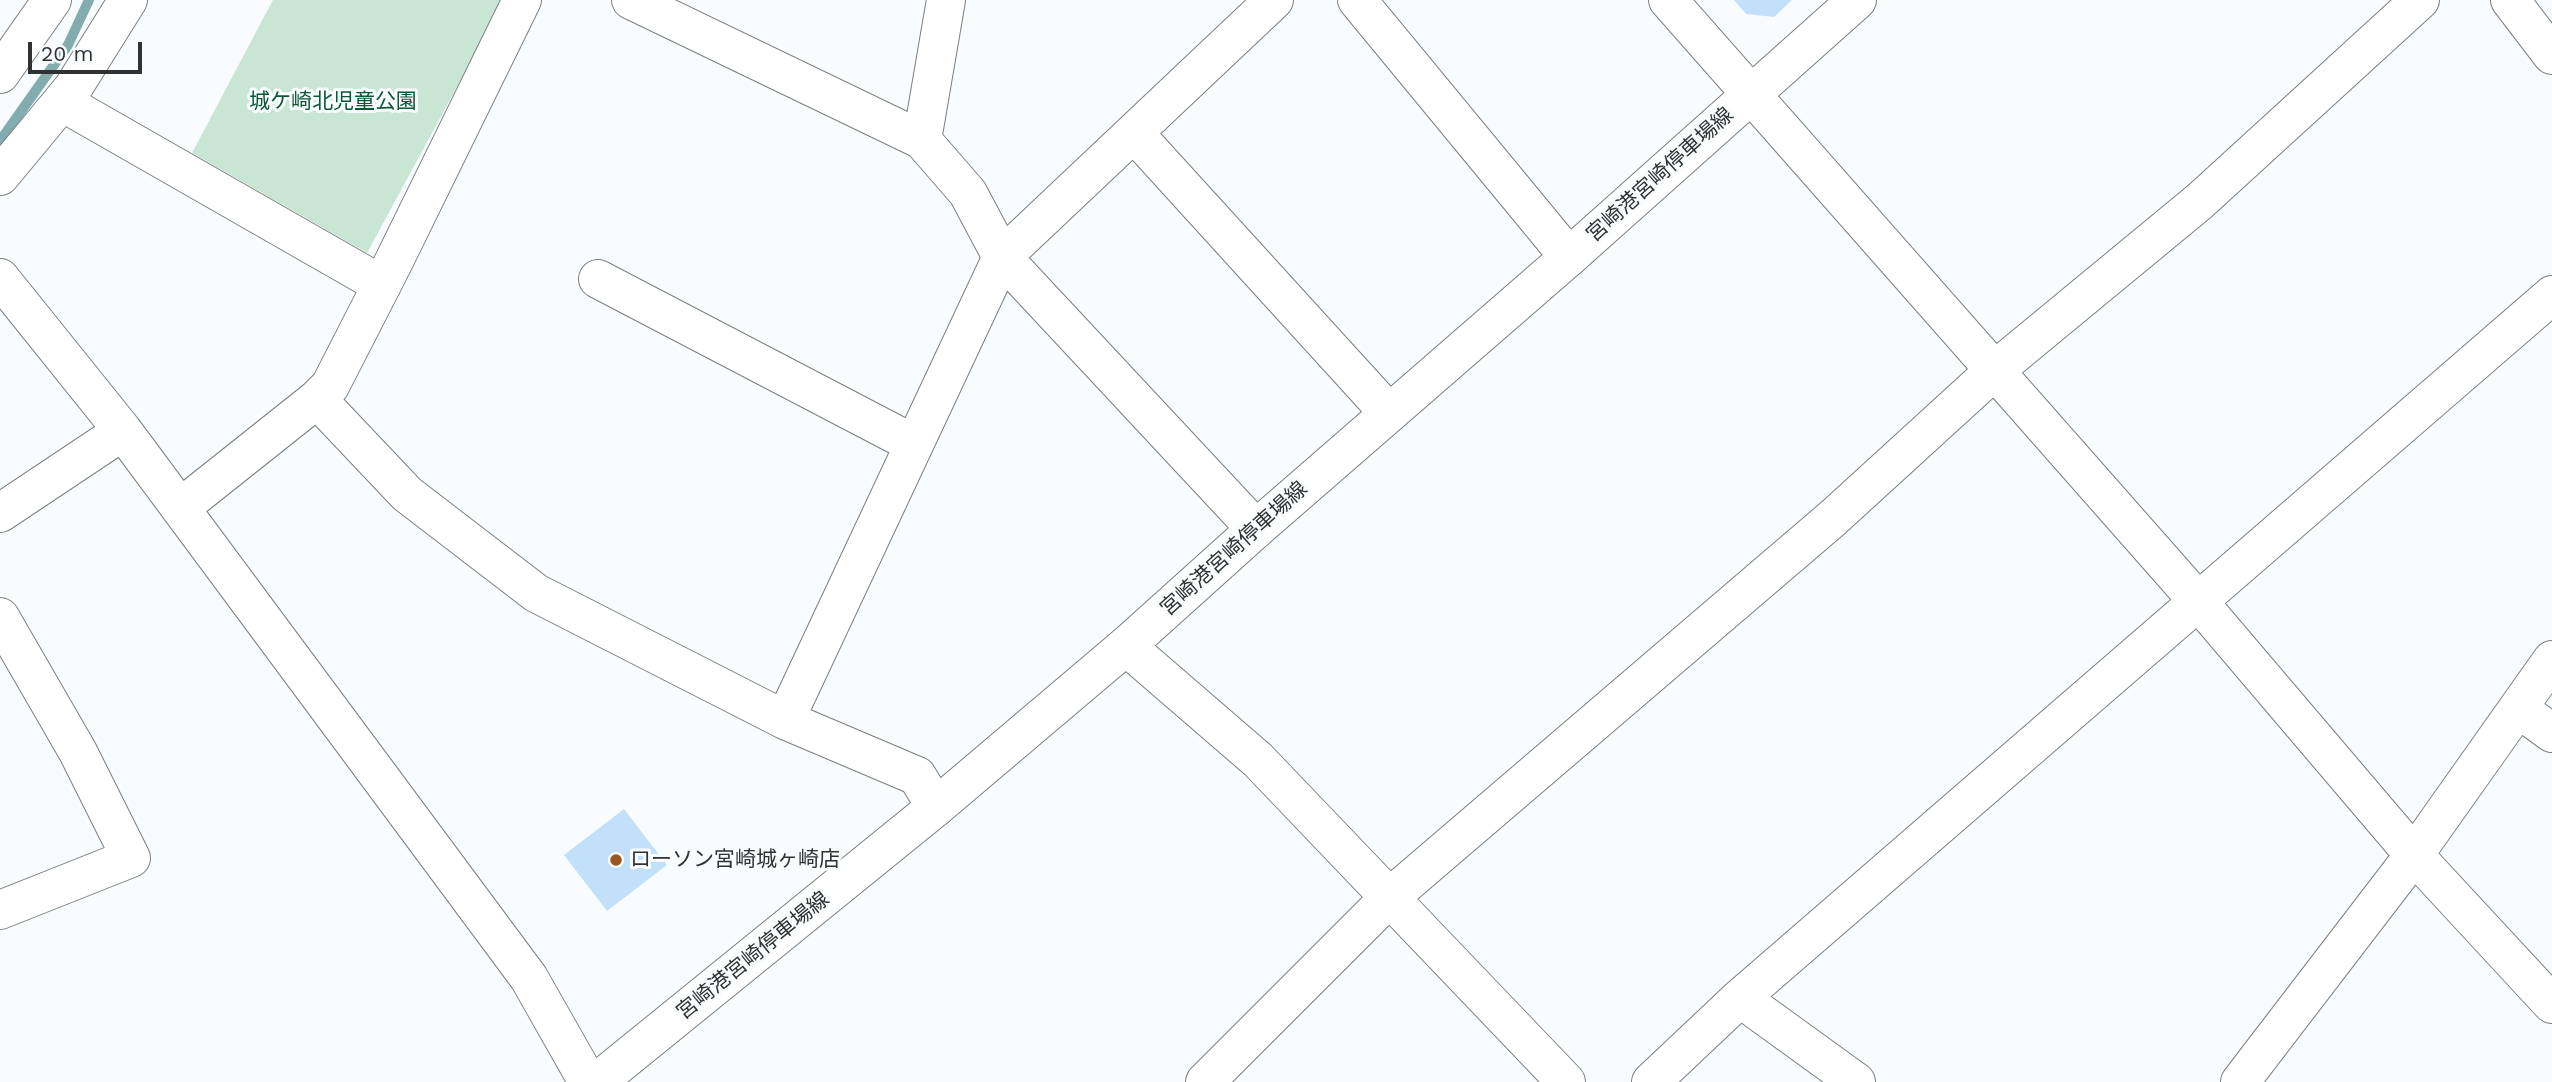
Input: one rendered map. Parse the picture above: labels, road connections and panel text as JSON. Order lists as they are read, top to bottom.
{
  "streets": {
    "street": ["宮崎港宮崎停車場線"]
  },
  "parks": ["城ケ崎北児童公園"],
  "places": ["ローソン宮崎城ヶ崎店"],
  "scale_bar": "20 m"
}
